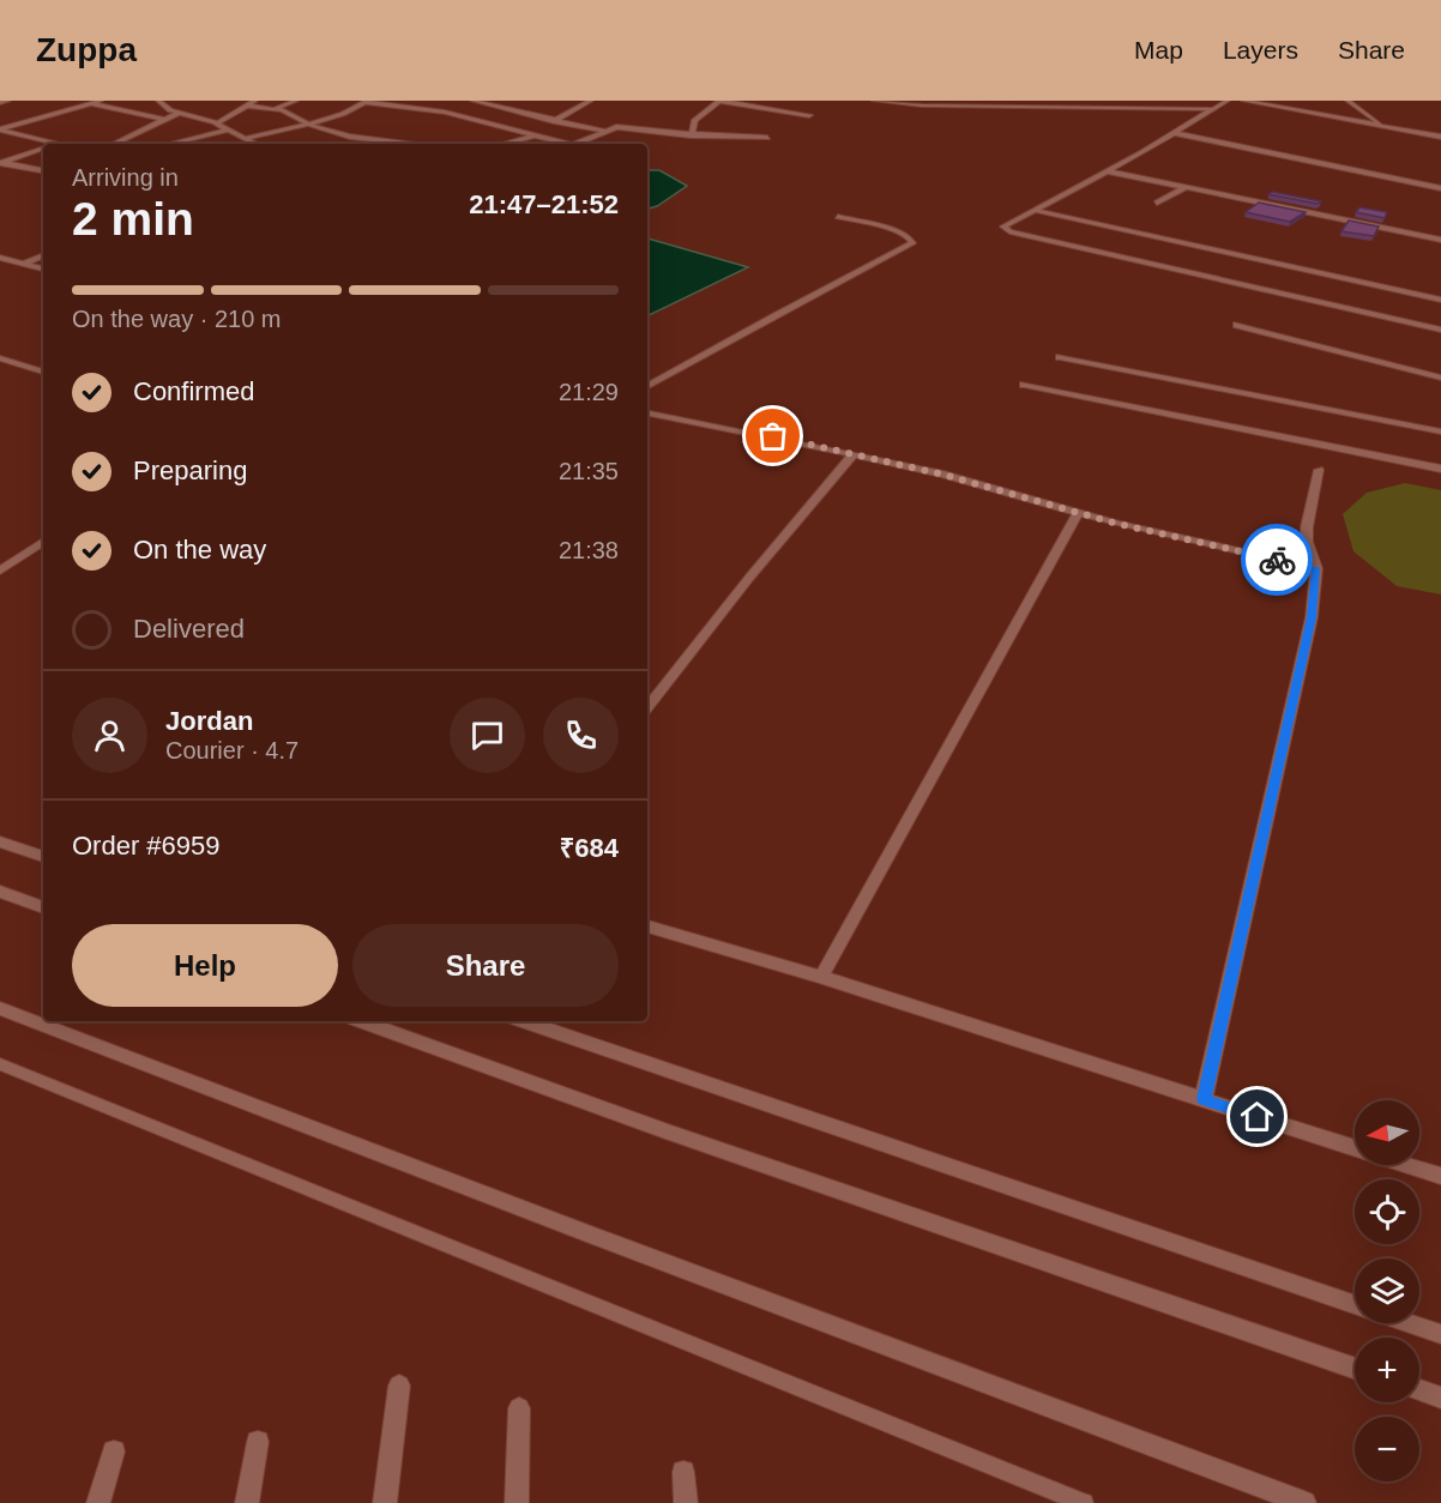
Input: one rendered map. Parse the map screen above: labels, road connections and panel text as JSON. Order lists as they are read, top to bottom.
{
  "north": "left",
  "page": {
    "header": "Zuppa",
    "nav": ["Map", "Layers", "Share"],
    "heading": ["2 min", "Arriving in", "21:47–21:52"],
    "panel": [
      "Jordan",
      "Courier · 4.7",
      "Order #6959",
      "₹684"
    ],
    "bar": "On the way · 210 m",
    "list": [
      ["Confirmed", "21:29"],
      ["Preparing", "21:35"],
      ["On the way", "21:38"],
      "Delivered"
    ],
    "buttons": ["Help", "Share"],
    "map_buttons": ["+", "−"]
  }
}
